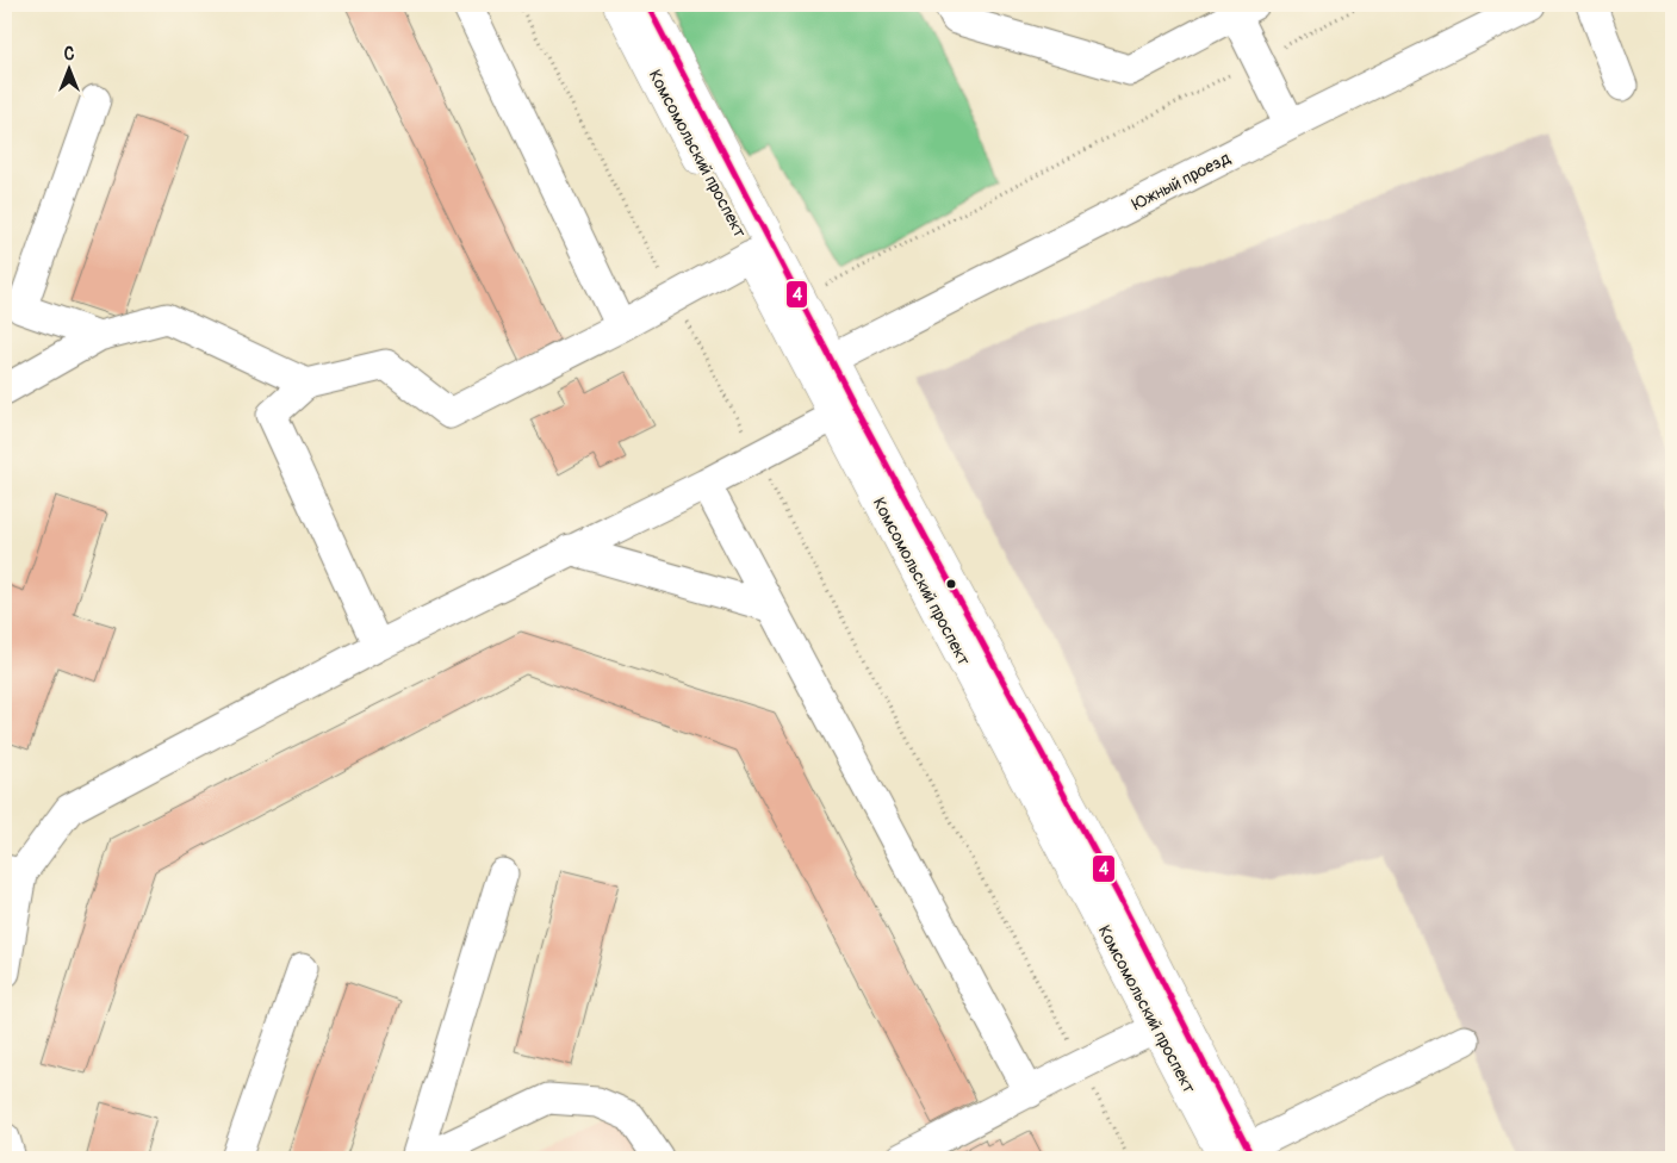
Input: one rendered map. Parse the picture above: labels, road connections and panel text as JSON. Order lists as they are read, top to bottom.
{
  "streets": {
    "main road": ["Комсомольский проспект"],
    "street": ["Южный проезд"]
  },
  "crossings": [
    ["Комсомольский проспект", "Южный проезд"]
  ],
  "lines": ["transit line 4"],
  "north": "top"
}
